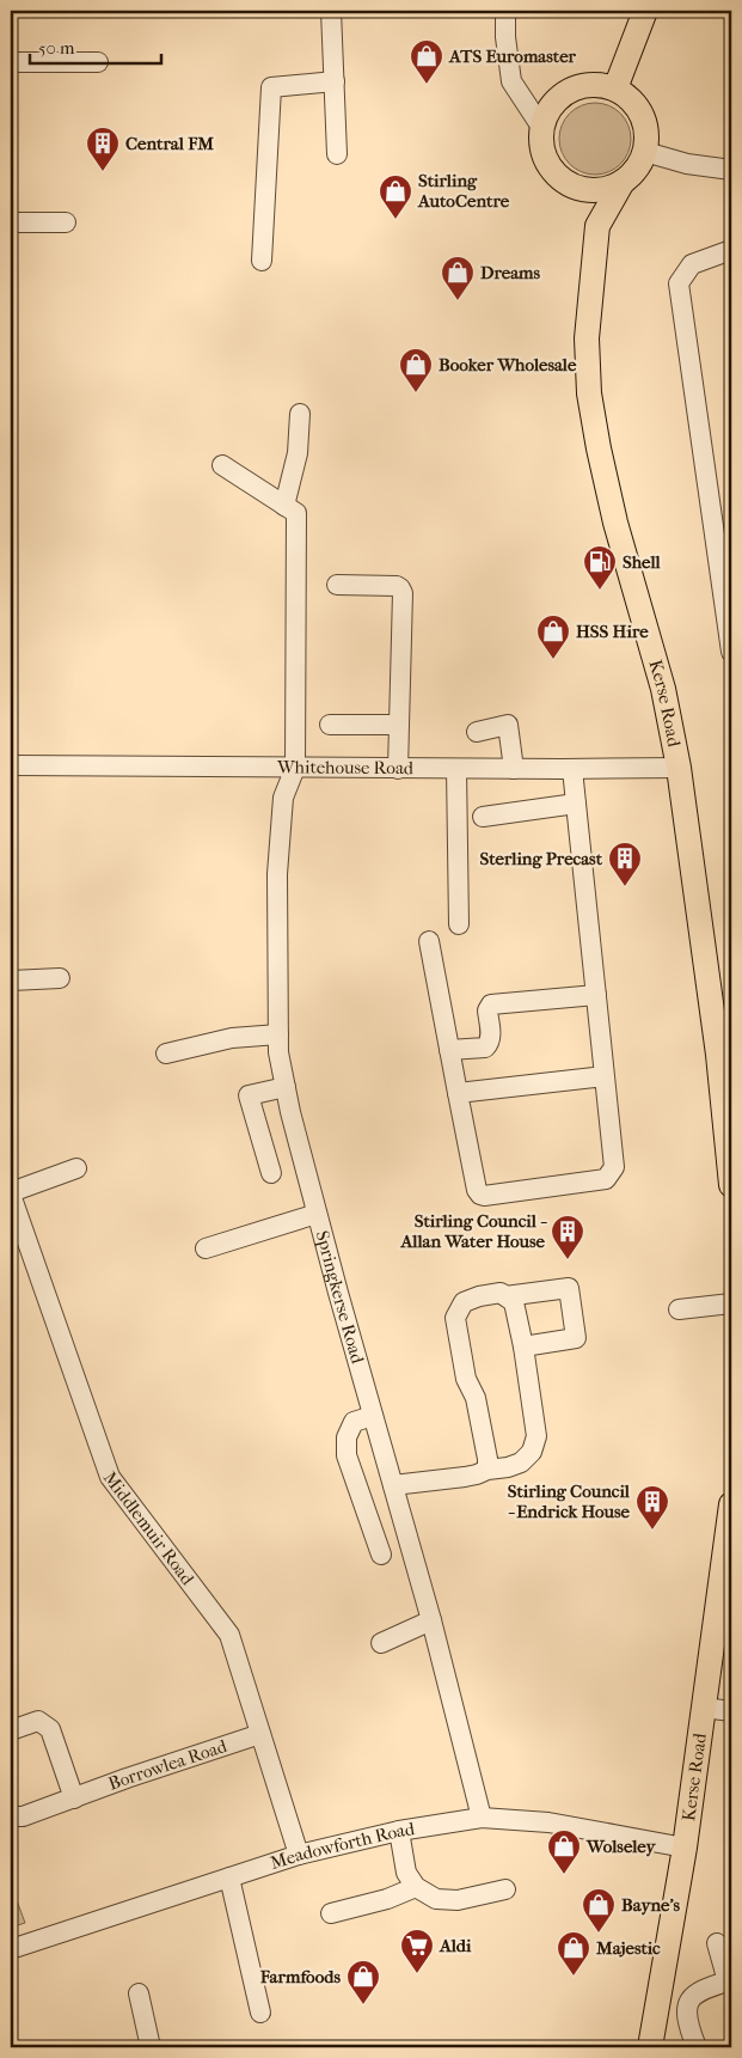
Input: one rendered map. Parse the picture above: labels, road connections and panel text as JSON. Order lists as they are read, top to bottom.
{
  "streets": {
    "main road": ["Kerse Road"],
    "street": [
      "Whitehouse Road",
      "Springkerse Road",
      "Middlemuir Road",
      "Borrowlea Road",
      "Meadowforth Road"
    ]
  },
  "crossings": [
    ["Kerse Road", "Whitehouse Road"],
    ["Kerse Road", "Meadowforth Road"],
    ["Whitehouse Road", "Springkerse Road"],
    ["Springkerse Road", "Meadowforth Road"],
    ["Middlemuir Road", "Borrowlea Road"],
    ["Middlemuir Road", "Meadowforth Road"]
  ],
  "places": {
    "shop": [
      "ATS Euromaster",
      "Stirling AutoCentre",
      "Dreams",
      "Booker Wholesale",
      "HSS Hire",
      "Wolseley",
      "Bayne's",
      "Majestic",
      "Farmfoods"
    ],
    "building": [
      "Central FM",
      "Sterling Precast",
      "Stirling Council - Allan Water House",
      "Stirling Council - Endrick House"
    ],
    "fuel station": ["Shell"],
    "supermarket": ["Aldi"]
  },
  "scale_bar": "50 m"
}
